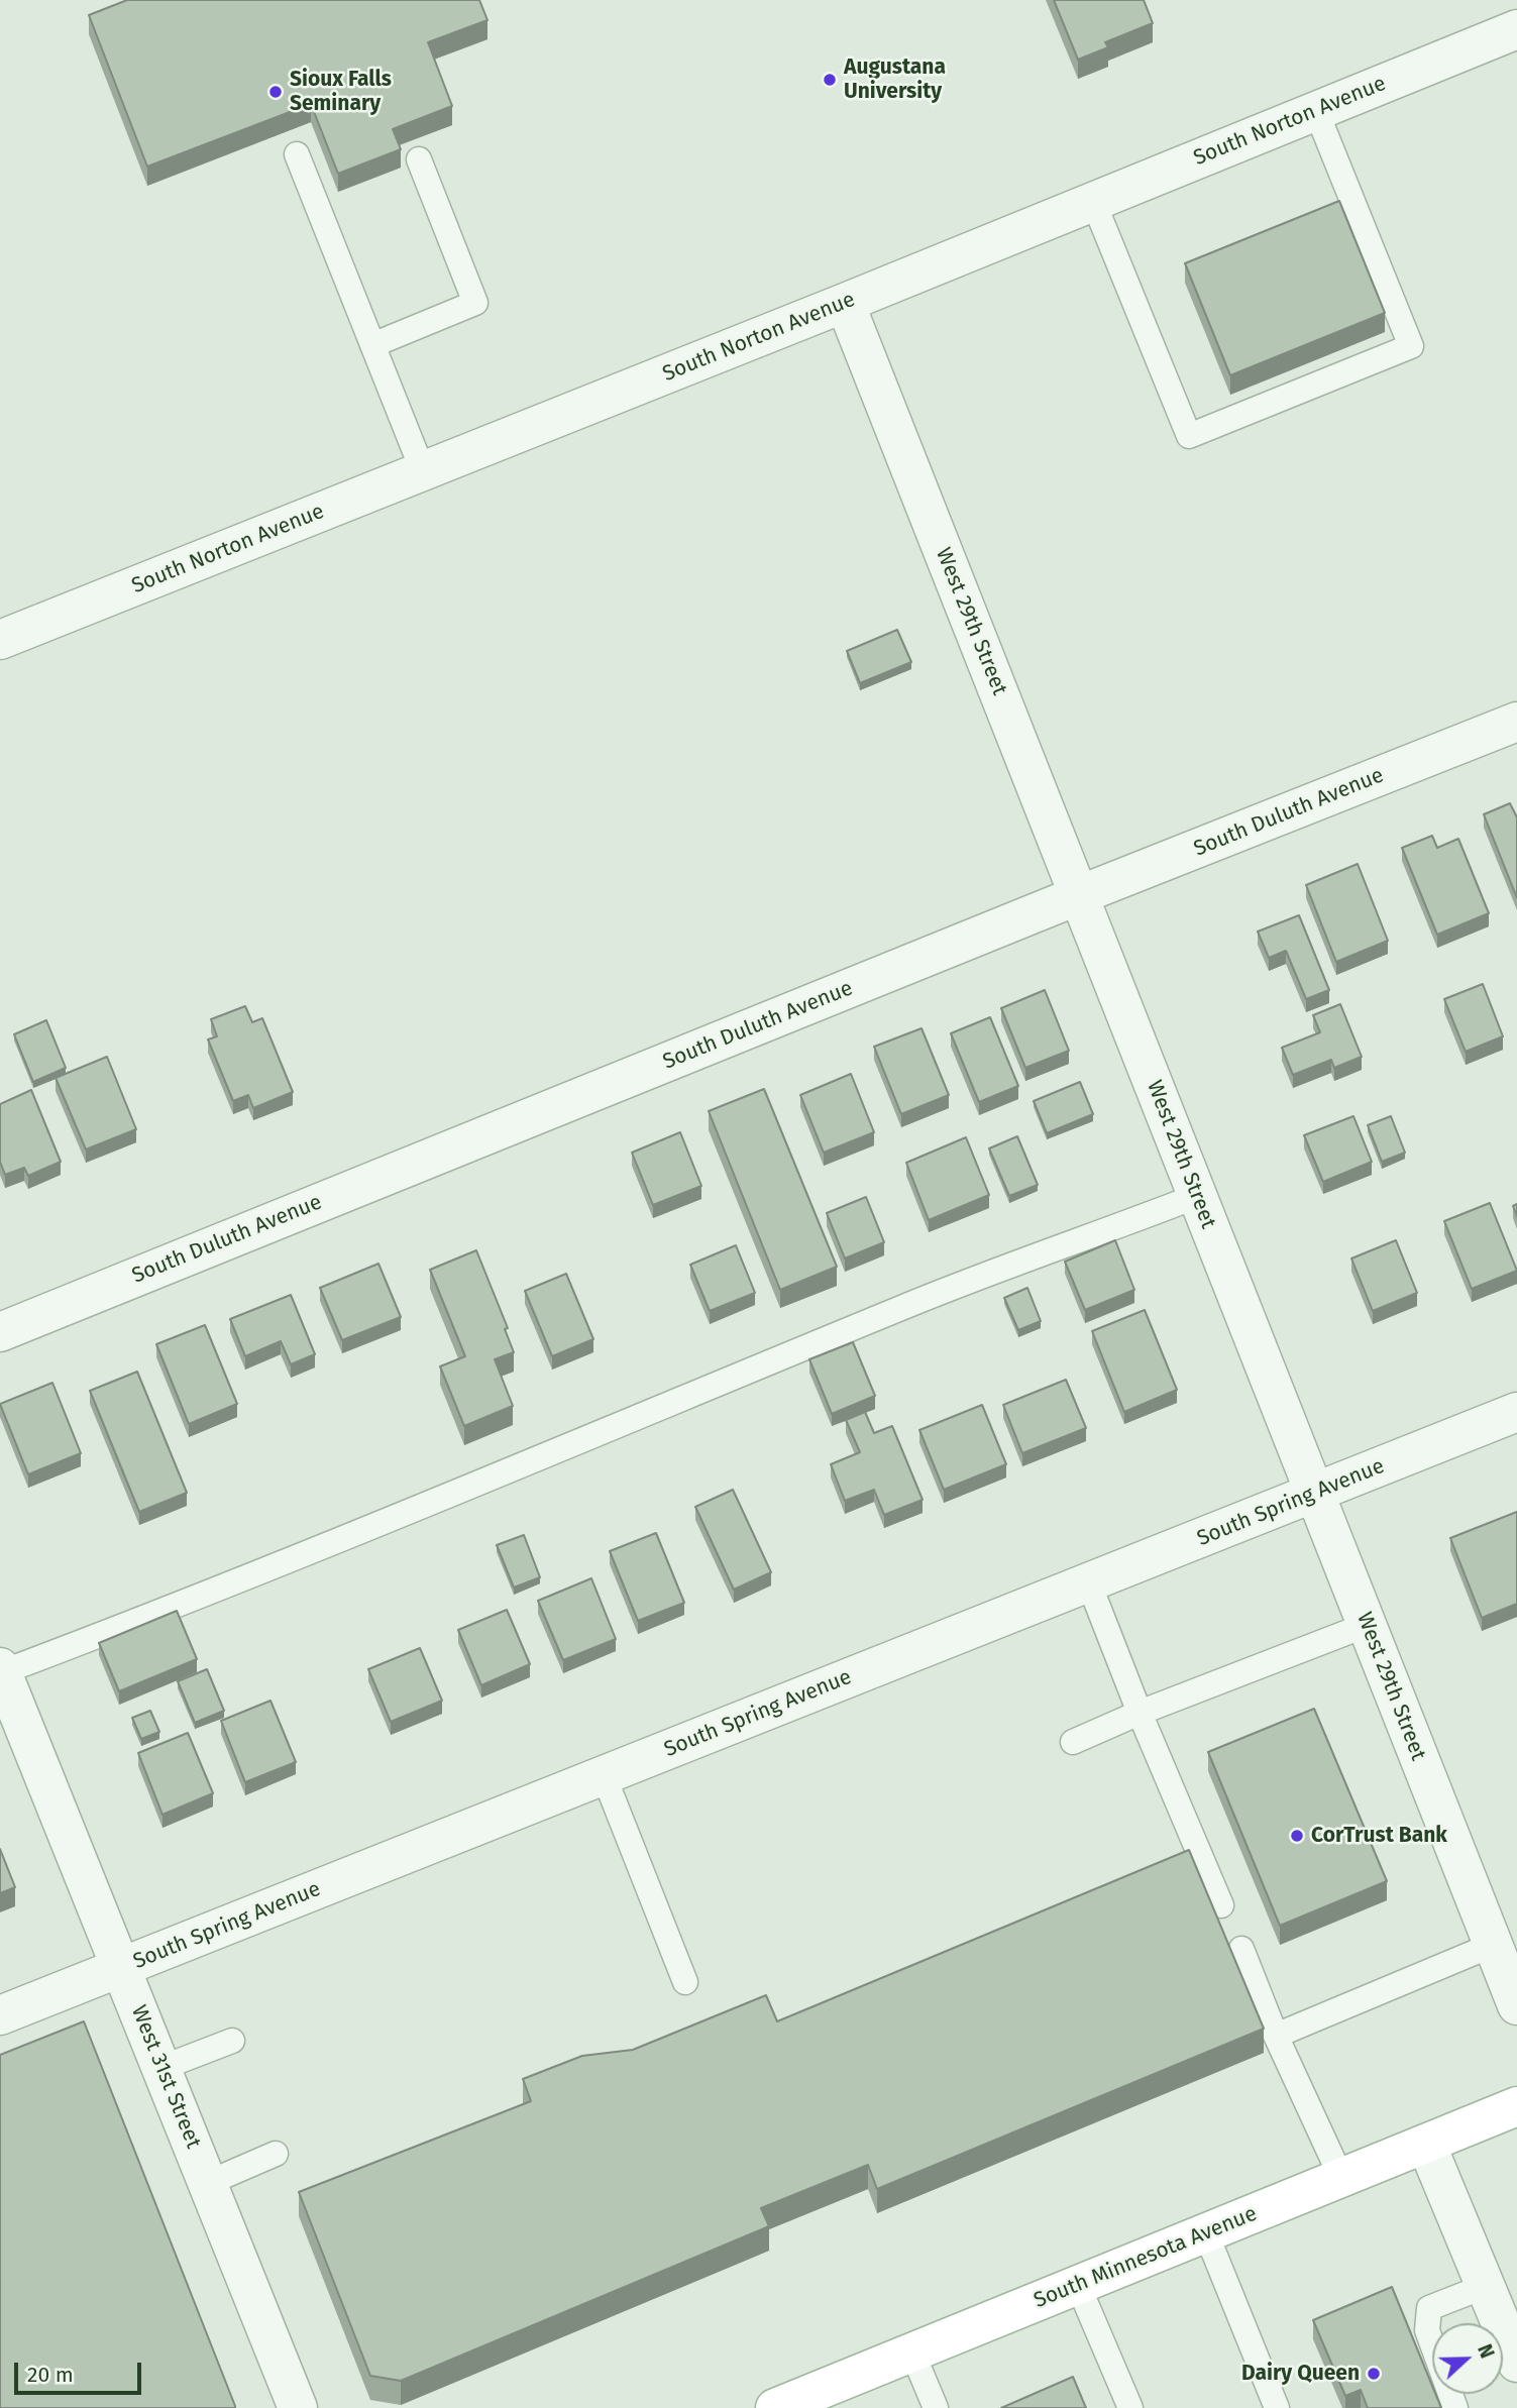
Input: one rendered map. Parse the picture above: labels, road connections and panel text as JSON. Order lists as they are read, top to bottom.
{
  "streets": {
    "main road": ["South Minnesota Avenue"],
    "street": [
      "South Norton Avenue",
      "West 29th Street",
      "South Duluth Avenue",
      "South Spring Avenue",
      "West 31st Street"
    ]
  },
  "crossings": [
    ["South Norton Avenue", "West 29th Street"],
    ["West 29th Street", "South Duluth Avenue"],
    ["West 29th Street", "South Spring Avenue"],
    ["South Spring Avenue", "West 31st Street"]
  ],
  "places": [
    "Augustana University",
    "Sioux Falls Seminary",
    "CorTrust Bank",
    "Dairy Queen"
  ],
  "scale_bar": "20 m",
  "north": "right"
}
